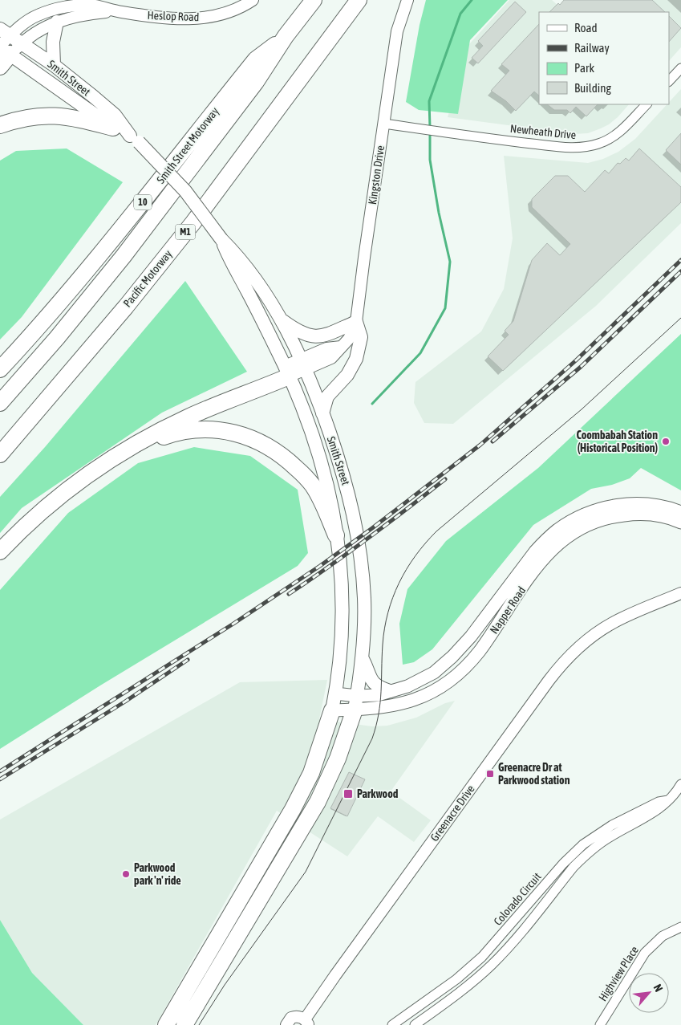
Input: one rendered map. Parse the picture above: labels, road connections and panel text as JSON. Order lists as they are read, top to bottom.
{
  "streets": {
    "highway": [
      "Smith Street Motorway",
      "10",
      "M1",
      "Pacific Motorway"
    ],
    "main road": ["Smith Street", "Napper Road"],
    "street": [
      "Heslop Road",
      "Newheath Drive",
      "Kingston Drive",
      "Greenacre Drive",
      "Colorado Circuit",
      "Highview Place"
    ]
  },
  "crossings": [
    ["Heslop Road", "Smith Street"],
    ["Smith Street", "Kingston Drive"],
    ["Smith Street", "Napper Road"],
    ["Newheath Drive", "Kingston Drive"]
  ],
  "places": {
    "other": ["Coombabah Station (Historical Position)", "Parkwood park 'n' ride"],
    "transit": ["Greenacre Dr at Parkwood station", "Parkwood"]
  },
  "legend": [
    "Road",
    "Railway",
    "Park",
    "Building"
  ],
  "north": "top right"
}
